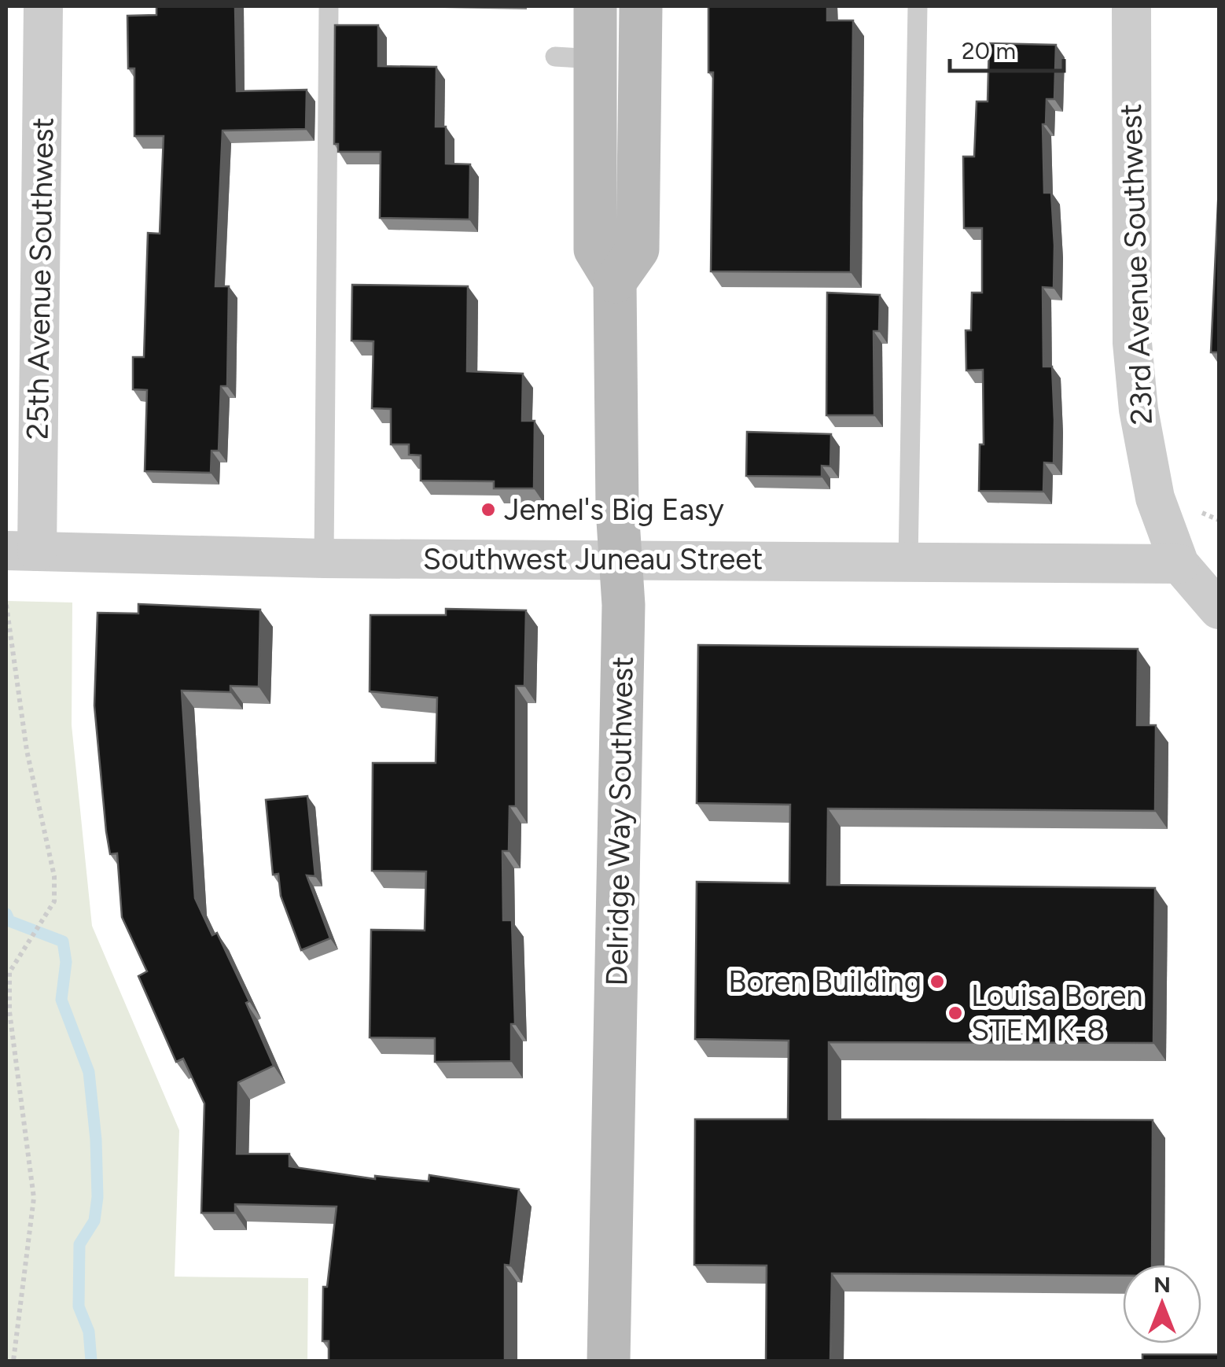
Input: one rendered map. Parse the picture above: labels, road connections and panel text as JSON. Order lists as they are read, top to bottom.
{
  "streets": {
    "main road": ["Delridge Way Southwest"],
    "street": ["23rd Avenue Southwest", "25th Avenue Southwest", "Southwest Juneau Street"]
  },
  "crossings": [
    ["23rd Avenue Southwest", "Southwest Juneau Street"],
    ["25th Avenue Southwest", "Southwest Juneau Street"],
    ["Southwest Juneau Street", "Delridge Way Southwest"]
  ],
  "places": ["Jemel's Big Easy", "Boren Building", "Louisa Boren STEM K-8"],
  "scale_bar": "20 m",
  "north": "top"
}
